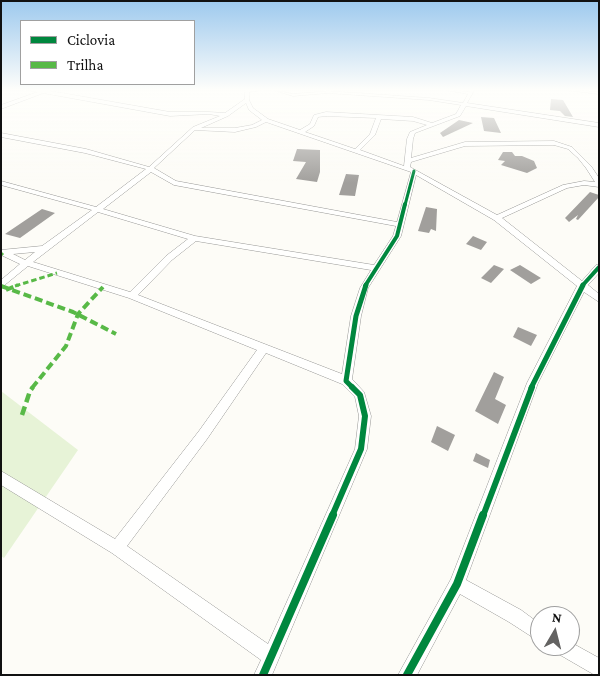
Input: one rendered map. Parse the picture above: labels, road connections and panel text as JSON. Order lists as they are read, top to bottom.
{
  "legend": ["Ciclovia", "Trilha"],
  "north": "top"
}
